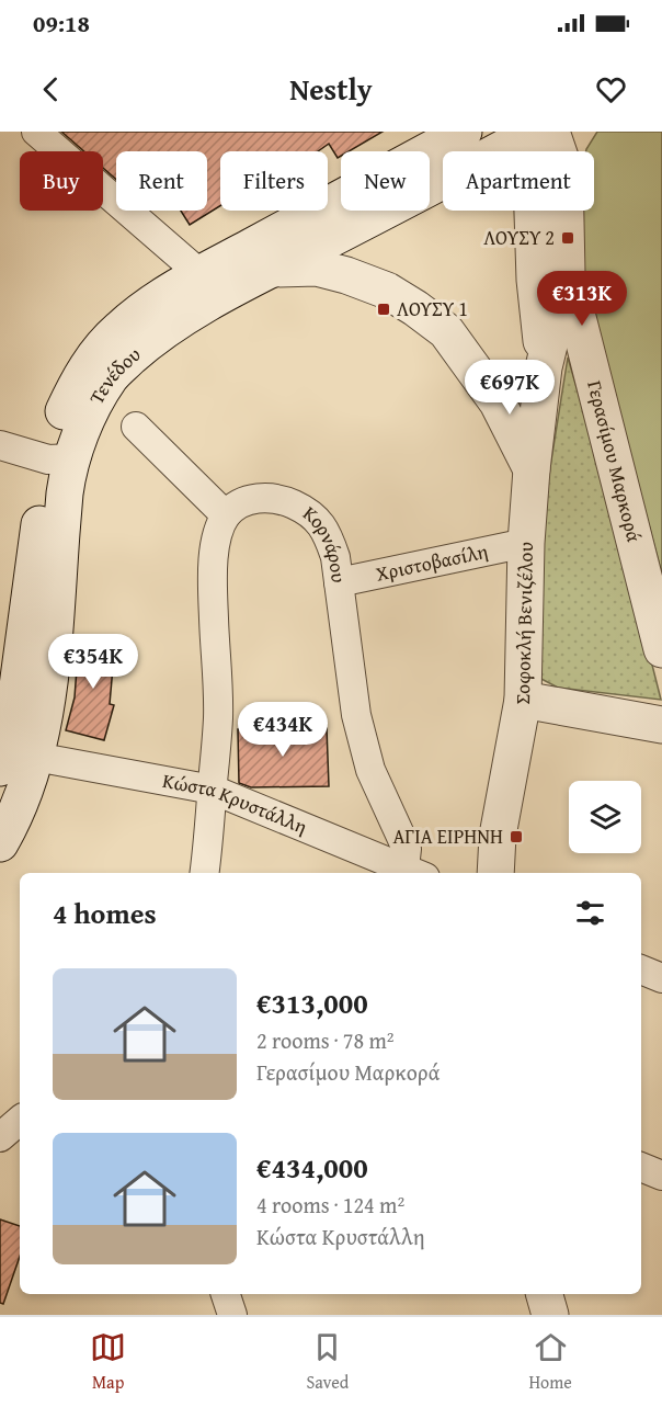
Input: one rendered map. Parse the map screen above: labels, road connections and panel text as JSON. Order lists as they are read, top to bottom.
{
  "streets": {
    "street": [
      "Τενέδου",
      "Γερασίμου Μαρκορά",
      "Κορνάρου",
      "Χριστοβασίλη",
      "Σοφοκλή Βενιζέλου",
      "Κώστα Κρυστάλλη"
    ]
  },
  "crossings": [
    ["Τενέδου", "Κώστα Κρυστάλλη"],
    ["Γερασίμου Μαρκορά", "Σοφοκλή Βενιζέλου"],
    ["Κορνάρου", "Χριστοβασίλη"],
    ["Κορνάρου", "Κώστα Κρυστάλλη"],
    ["Χριστοβασίλη", "Σοφοκλή Βενιζέλου"]
  ],
  "places": {
    "transit": ["ΛΟΥΣΥ 2", "ΛΟΥΣΥ 1", "ΑΓΙΑ ΕΙΡΗΝΗ"]
  },
  "page": {
    "status": "09:18",
    "header": "Nestly",
    "chip": [
      "Buy",
      "Rent",
      "Filters",
      "New",
      "Apartment"
    ],
    "price": [
      "€313K",
      "€697K",
      "€354K",
      "€434K"
    ],
    "heading": "4 homes",
    "list": [
      {
        "name": "€313,000",
        "note": "2 rooms · 78 m² · Γερασίμου Μαρκορά"
      },
      {
        "name": "€434,000",
        "note": "4 rooms · 124 m² · Κώστα Κρυστάλλη"
      }
    ],
    "tabs": ["Map", "Saved", "Home"]
  }
}
